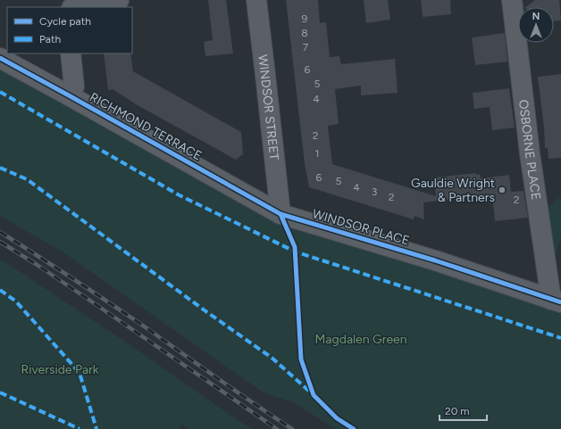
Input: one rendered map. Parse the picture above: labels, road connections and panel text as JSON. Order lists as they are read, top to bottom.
{
  "streets": {
    "street": [
      "WINDSOR STREET",
      "RICHMOND TERRACE",
      "OSBORNE PLACE",
      "WINDSOR PLACE"
    ]
  },
  "crossings": [
    ["WINDSOR STREET", "RICHMOND TERRACE"],
    ["WINDSOR STREET", "WINDSOR PLACE"],
    ["RICHMOND TERRACE", "WINDSOR PLACE"],
    ["OSBORNE PLACE", "WINDSOR PLACE"]
  ],
  "parks": ["Magdalen Green", "Riverside Park"],
  "places": ["Gauldie Wright & Partners"],
  "house_numbers": [
    "9",
    "8",
    "7",
    "6",
    "5",
    "4",
    "2",
    "1",
    "6",
    "5",
    "4",
    "3",
    "2",
    "2"
  ],
  "legend": ["Cycle path", "Path"],
  "scale_bar": "20 m",
  "north": "top"
}
